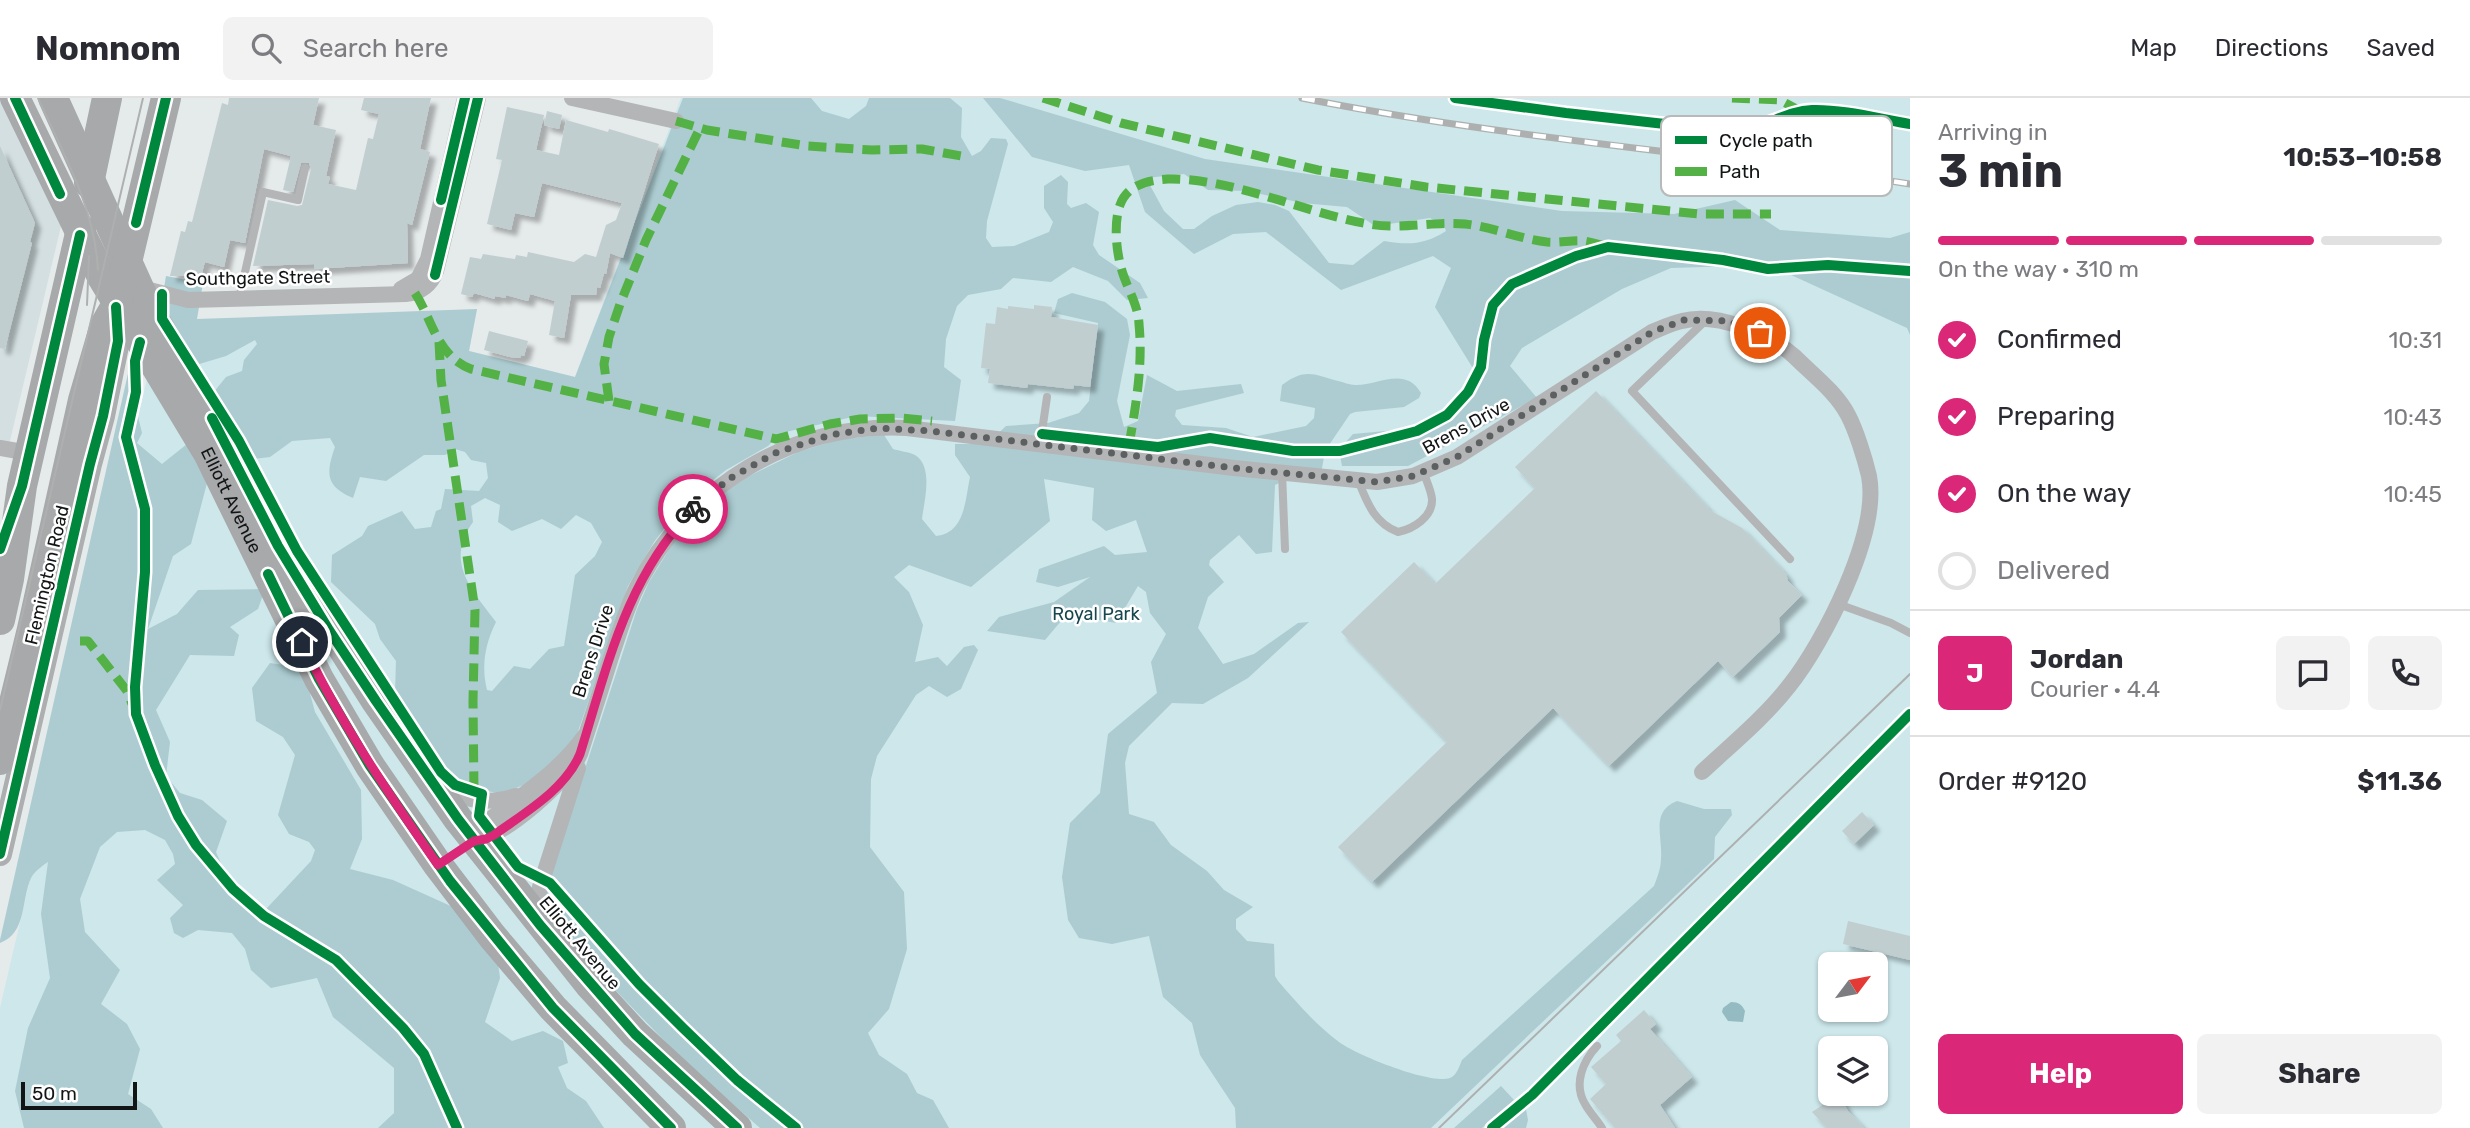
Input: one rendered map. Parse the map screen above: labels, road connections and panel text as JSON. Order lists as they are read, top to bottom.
{
  "streets": {
    "highway": ["Elliott Avenue", "Flemington Road"],
    "street": ["Southgate Street", "Brens Drive"]
  },
  "crossings": [
    ["Southgate Street", "Elliott Avenue"],
    ["Southgate Street", "Flemington Road"],
    ["Brens Drive", "Elliott Avenue"],
    ["Elliott Avenue", "Flemington Road"]
  ],
  "parks": ["Royal Park"],
  "legend": ["Cycle path", "Path"],
  "scale_bar": "50 m",
  "north": "top right",
  "page": {
    "header": "Nomnom",
    "search": "Search here",
    "nav": ["Map", "Directions", "Saved"],
    "heading": ["3 min", "Arriving in", "10:53–10:58"],
    "panel": [
      "Jordan",
      "Courier · 4.4",
      "Order #9120",
      "$11.36"
    ],
    "bar": "On the way · 310 m",
    "list": [
      ["Confirmed", "10:31"],
      ["Preparing", "10:43"],
      ["On the way", "10:45"],
      "Delivered"
    ],
    "round": "J",
    "buttons": ["Help", "Share"],
    "scale": "50 m"
  }
}
